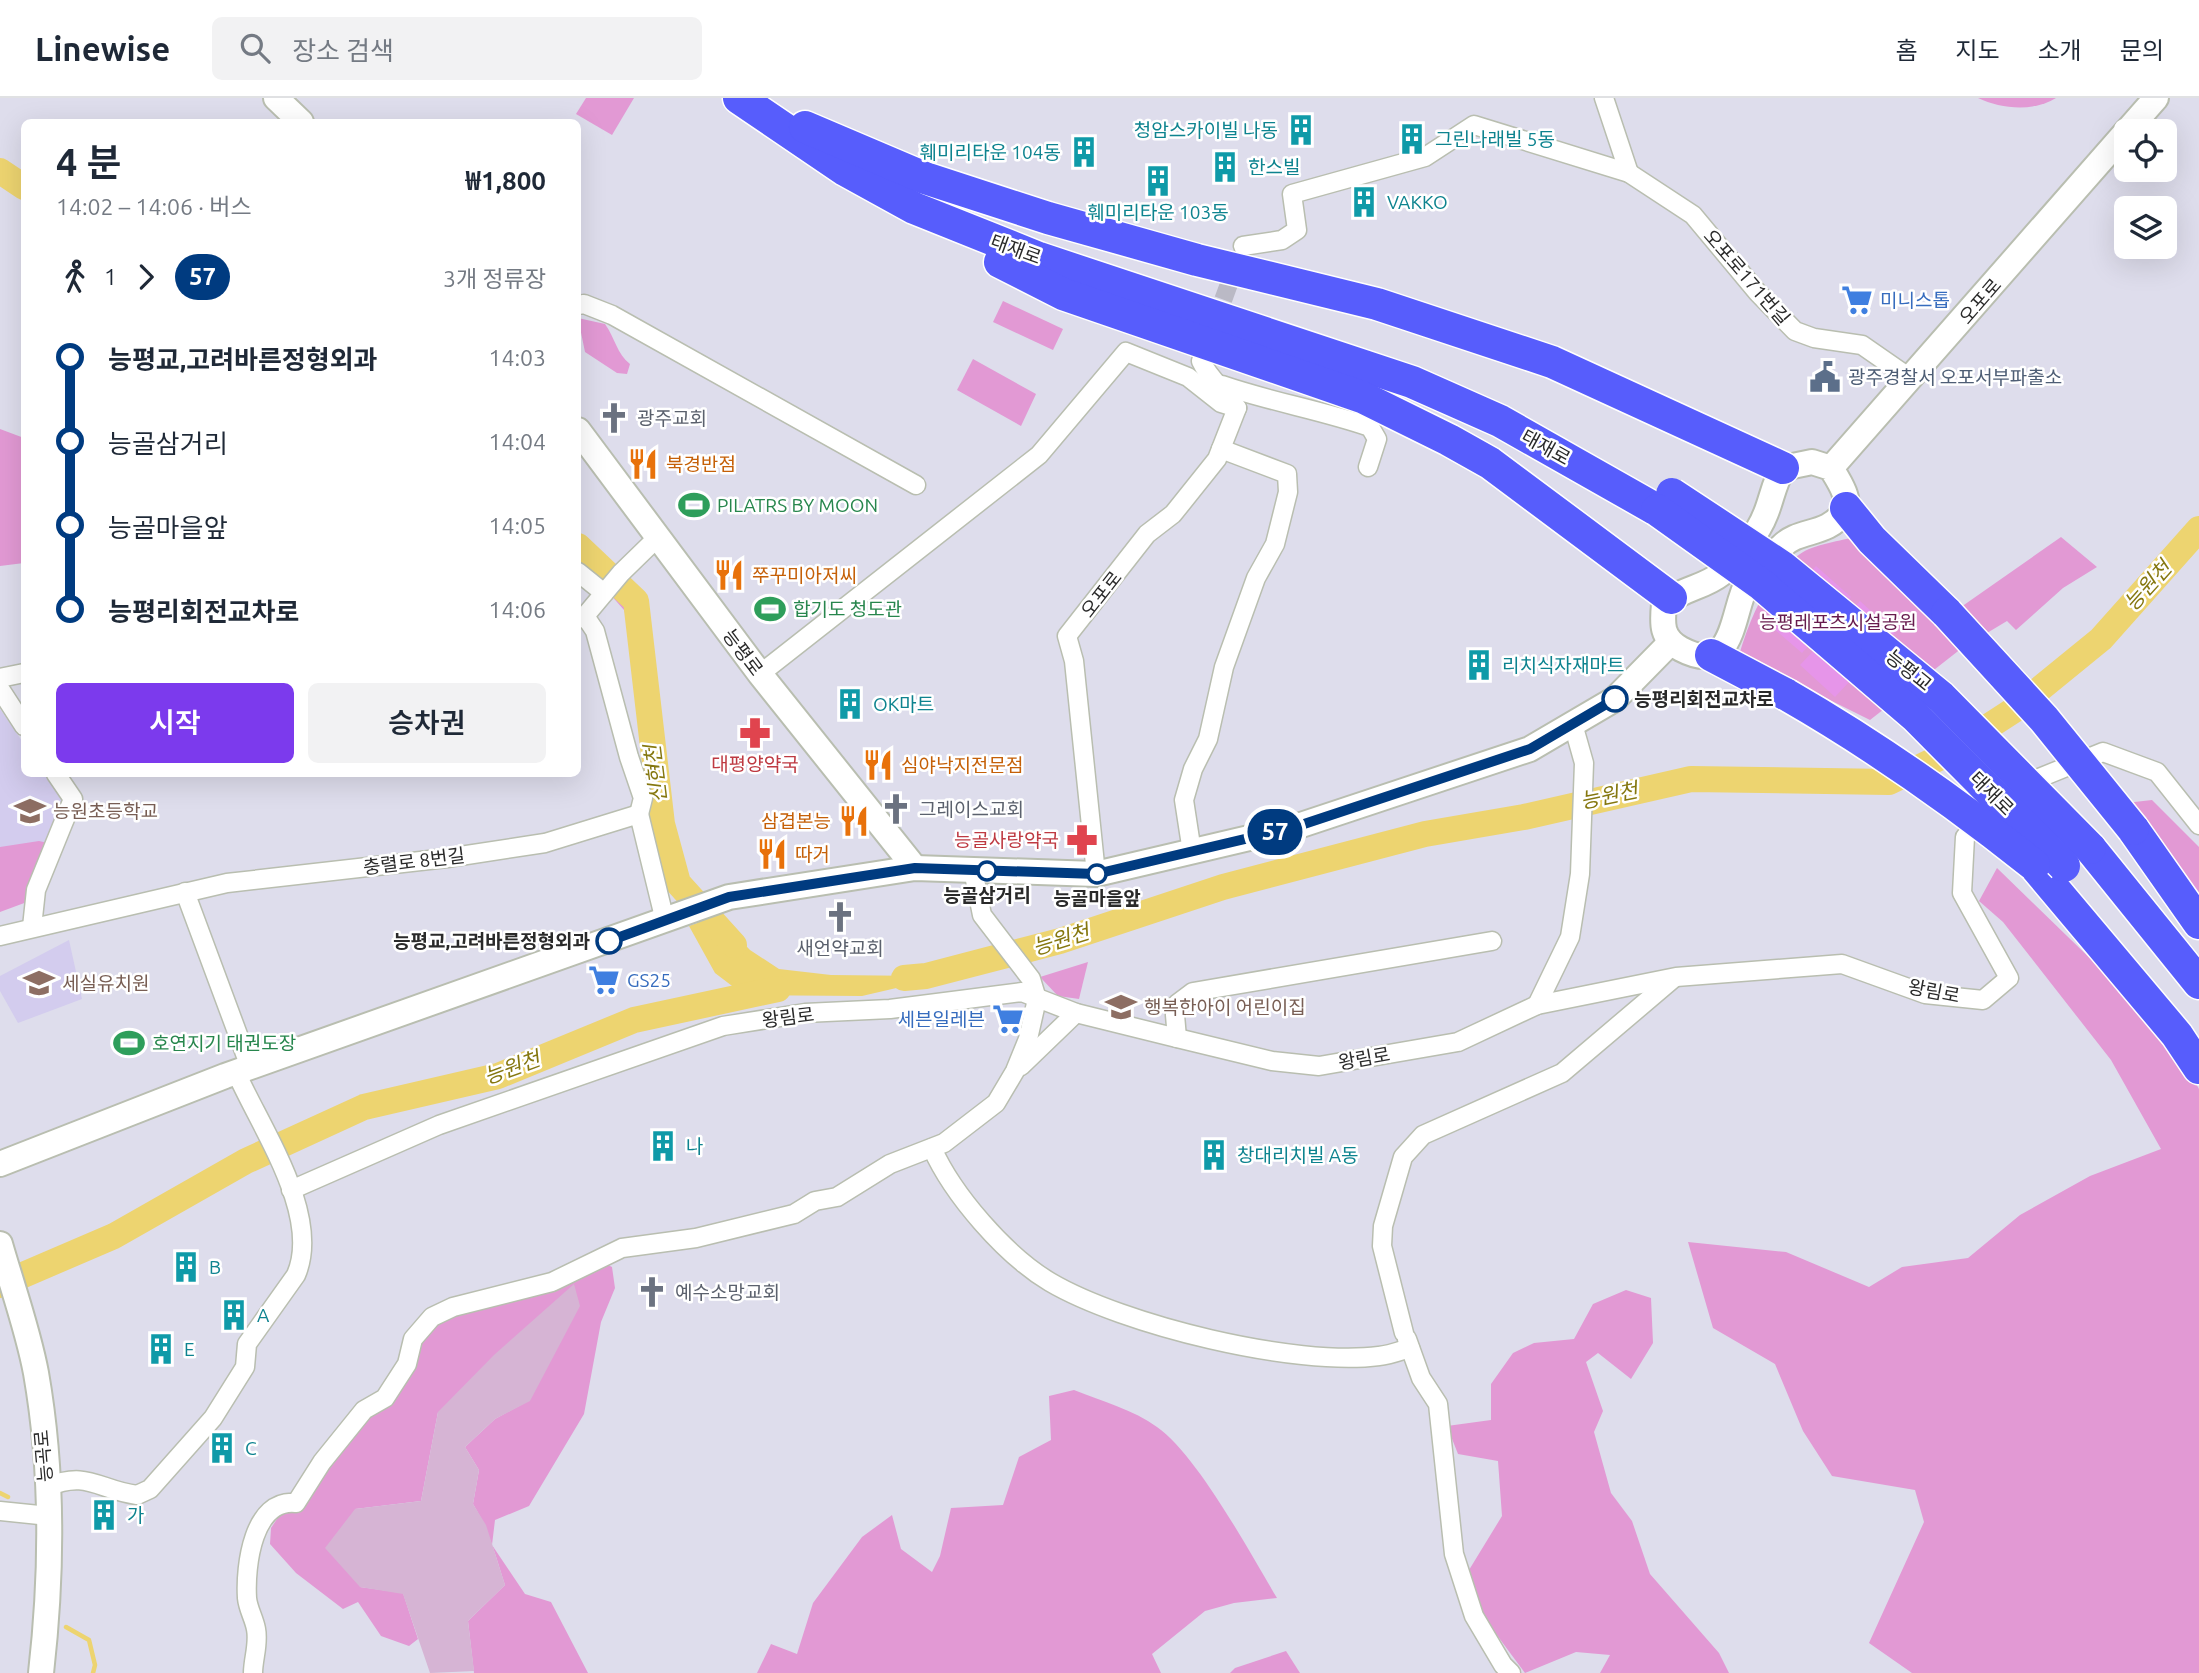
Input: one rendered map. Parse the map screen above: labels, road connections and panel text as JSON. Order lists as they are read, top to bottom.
{
  "streets": {
    "highway": ["태재로", "능평교"],
    "main road": ["오포로", "능평로", "능곡로"],
    "street": ["오포로171번길", "충렬로 8번길", "왕림로"]
  },
  "crossings": [
    ["태재로", "능평교"],
    ["오포로171번길", "오포로"]
  ],
  "water": ["능원천", "신현천"],
  "parks": ["능평레포츠시설공원"],
  "places": {
    "building": [
      "청암스카이빌 나동",
      "그린나래빌 5동",
      "훼미리타운 104동",
      "한스빌",
      "훼미리타운 103동",
      "VAKKO",
      "리치식자재마트",
      "OK마트",
      "나",
      "창대리치빌 A동",
      "B",
      "A",
      "E",
      "C",
      "가"
    ],
    "supermarket": ["미니스톱", "GS25", "세븐일레븐"],
    "public building": ["광주경찰서 오포서부파출소"],
    "church": [
      "광주교회",
      "그레이스교회",
      "새언약교회",
      "예수소망교회"
    ],
    "restaurant": [
      "북경반점",
      "쭈꾸미아저씨",
      "심야낙지전문점",
      "삼겹본능",
      "따거"
    ],
    "sports": ["PILATRS BY MOON", "합기도 청도관", "호연지기 태권도장"],
    "other": [
      "능평리회전교차로",
      "능골삼거리",
      "능골마을앞",
      "능평교,고려바른정형외과"
    ],
    "pharmacy": ["대평양약국", "능골사랑약국"],
    "school or university": ["능원초등학교", "세실유치원", "행복한아이 어린이집"]
  },
  "lines": ["bus line 57"],
  "page": {
    "header": "Linewise",
    "search": "장소 검색",
    "nav": [
      "홈",
      "지도",
      "소개",
      "문의"
    ],
    "on_map": "57",
    "heading": ["4 분", "14:02 – 14:06 · 버스", "₩1,800"],
    "legs": ["1", "57", "3개 정류장"],
    "list": [
      {
        "name": "능평교,고려바른정형외과",
        "value": "14:03"
      },
      {
        "name": "능골삼거리",
        "value": "14:04"
      },
      {
        "name": "능골마을앞",
        "value": "14:05"
      },
      {
        "name": "능평리회전교차로",
        "value": "14:06"
      }
    ],
    "buttons": ["시작", "승차권"]
  }
}
